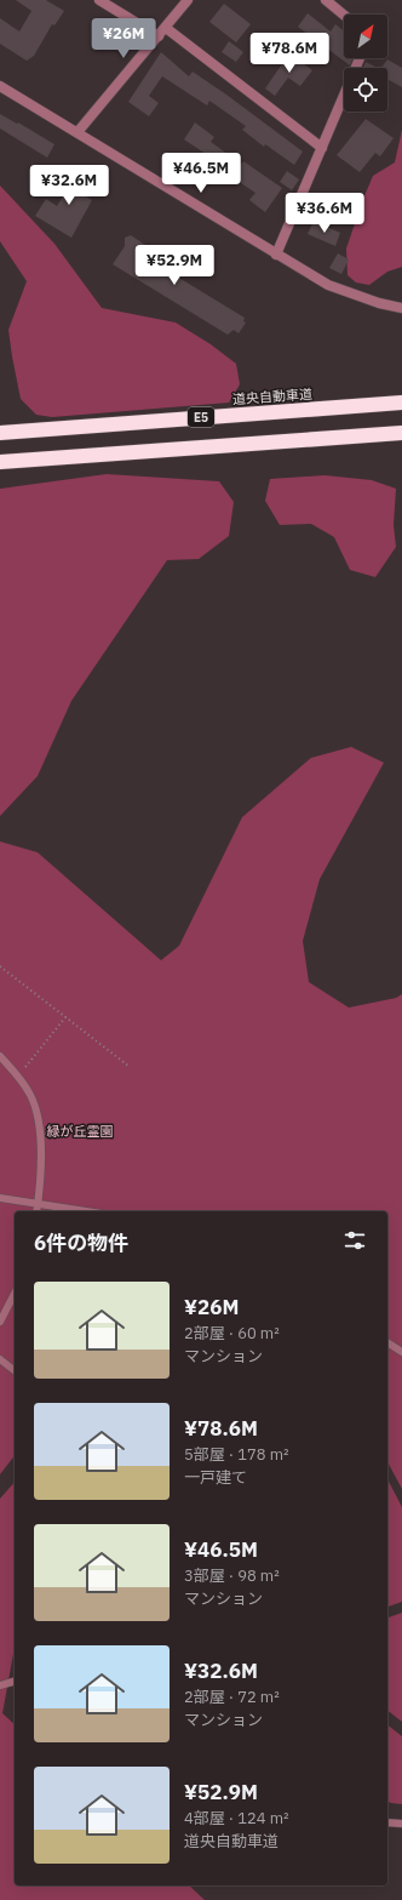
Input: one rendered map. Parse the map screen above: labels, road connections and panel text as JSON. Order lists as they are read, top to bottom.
{
  "streets": {
    "highway": ["道央自動車道", "E5"]
  },
  "parks": ["緑が丘霊園"],
  "north": "top right",
  "page": {
    "price": [
      "¥26M",
      "¥78.6M",
      "¥46.5M",
      "¥32.6M",
      "¥36.6M",
      "¥52.9M"
    ],
    "heading": "6件の物件",
    "list": [
      {
        "name": "¥26M",
        "note": "2部屋 · 60 m² · マンション"
      },
      {
        "name": "¥78.6M",
        "note": "5部屋 · 178 m² · 一戸建て"
      },
      {
        "name": "¥46.5M",
        "note": "3部屋 · 98 m² · マンション"
      },
      {
        "name": "¥32.6M",
        "note": "2部屋 · 72 m² · マンション"
      },
      {
        "name": "¥52.9M",
        "note": "4部屋 · 124 m² · 道央自動車道"
      }
    ]
  }
}
